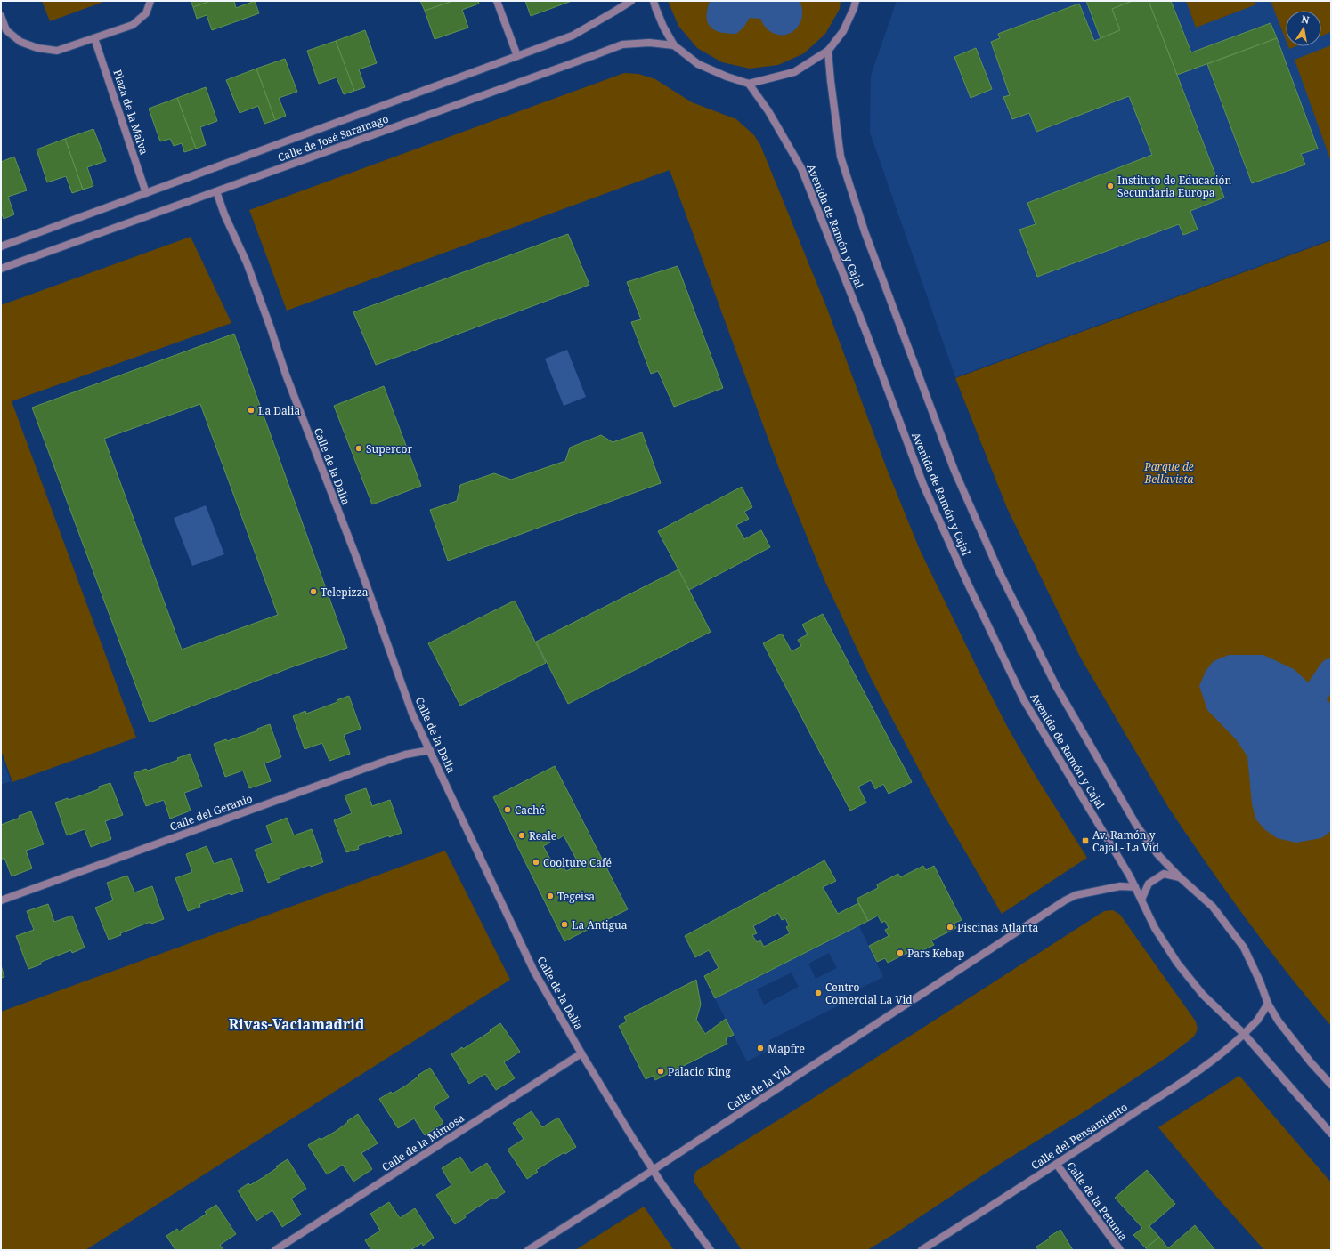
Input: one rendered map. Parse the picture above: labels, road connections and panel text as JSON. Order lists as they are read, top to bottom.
{
  "streets": {
    "street": [
      "Plaza de la Malva",
      "Calle de José Saramago",
      "Avenida de Ramón y Cajal",
      "Calle de la Dalia",
      "Calle del Geranio",
      "Calle de la Vid",
      "Calle del Pensamiento",
      "Calle de la Mimosa",
      "Calle de la Petunia"
    ]
  },
  "crossings": [
    ["Plaza de la Malva", "Calle de José Saramago"],
    ["Calle de José Saramago", "Calle de la Dalia"],
    ["Avenida de Ramón y Cajal", "Calle de la Vid"],
    ["Avenida de Ramón y Cajal", "Calle del Pensamiento"],
    ["Calle de la Dalia", "Calle del Geranio"],
    ["Calle de la Dalia", "Calle de la Vid"],
    ["Calle de la Dalia", "Calle de la Mimosa"],
    ["Calle del Pensamiento", "Calle de la Petunia"]
  ],
  "districts": ["Rivas-Vaciamadrid"],
  "parks": ["Parque de Bellavista"],
  "places": {
    "other": [
      "Instituto de Educación Secundaria Europa",
      "La Dalia",
      "Supercor",
      "Telepizza",
      "Caché",
      "Reale",
      "Coolture Café",
      "Tegeisa",
      "La Antigua",
      "Piscinas Atlanta",
      "Pars Kebap",
      "Centro Comercial La Vid",
      "Mapfre",
      "Palacio King"
    ],
    "transit": ["Av. Ramón y Cajal - La Vid"]
  },
  "north": "top"
}
